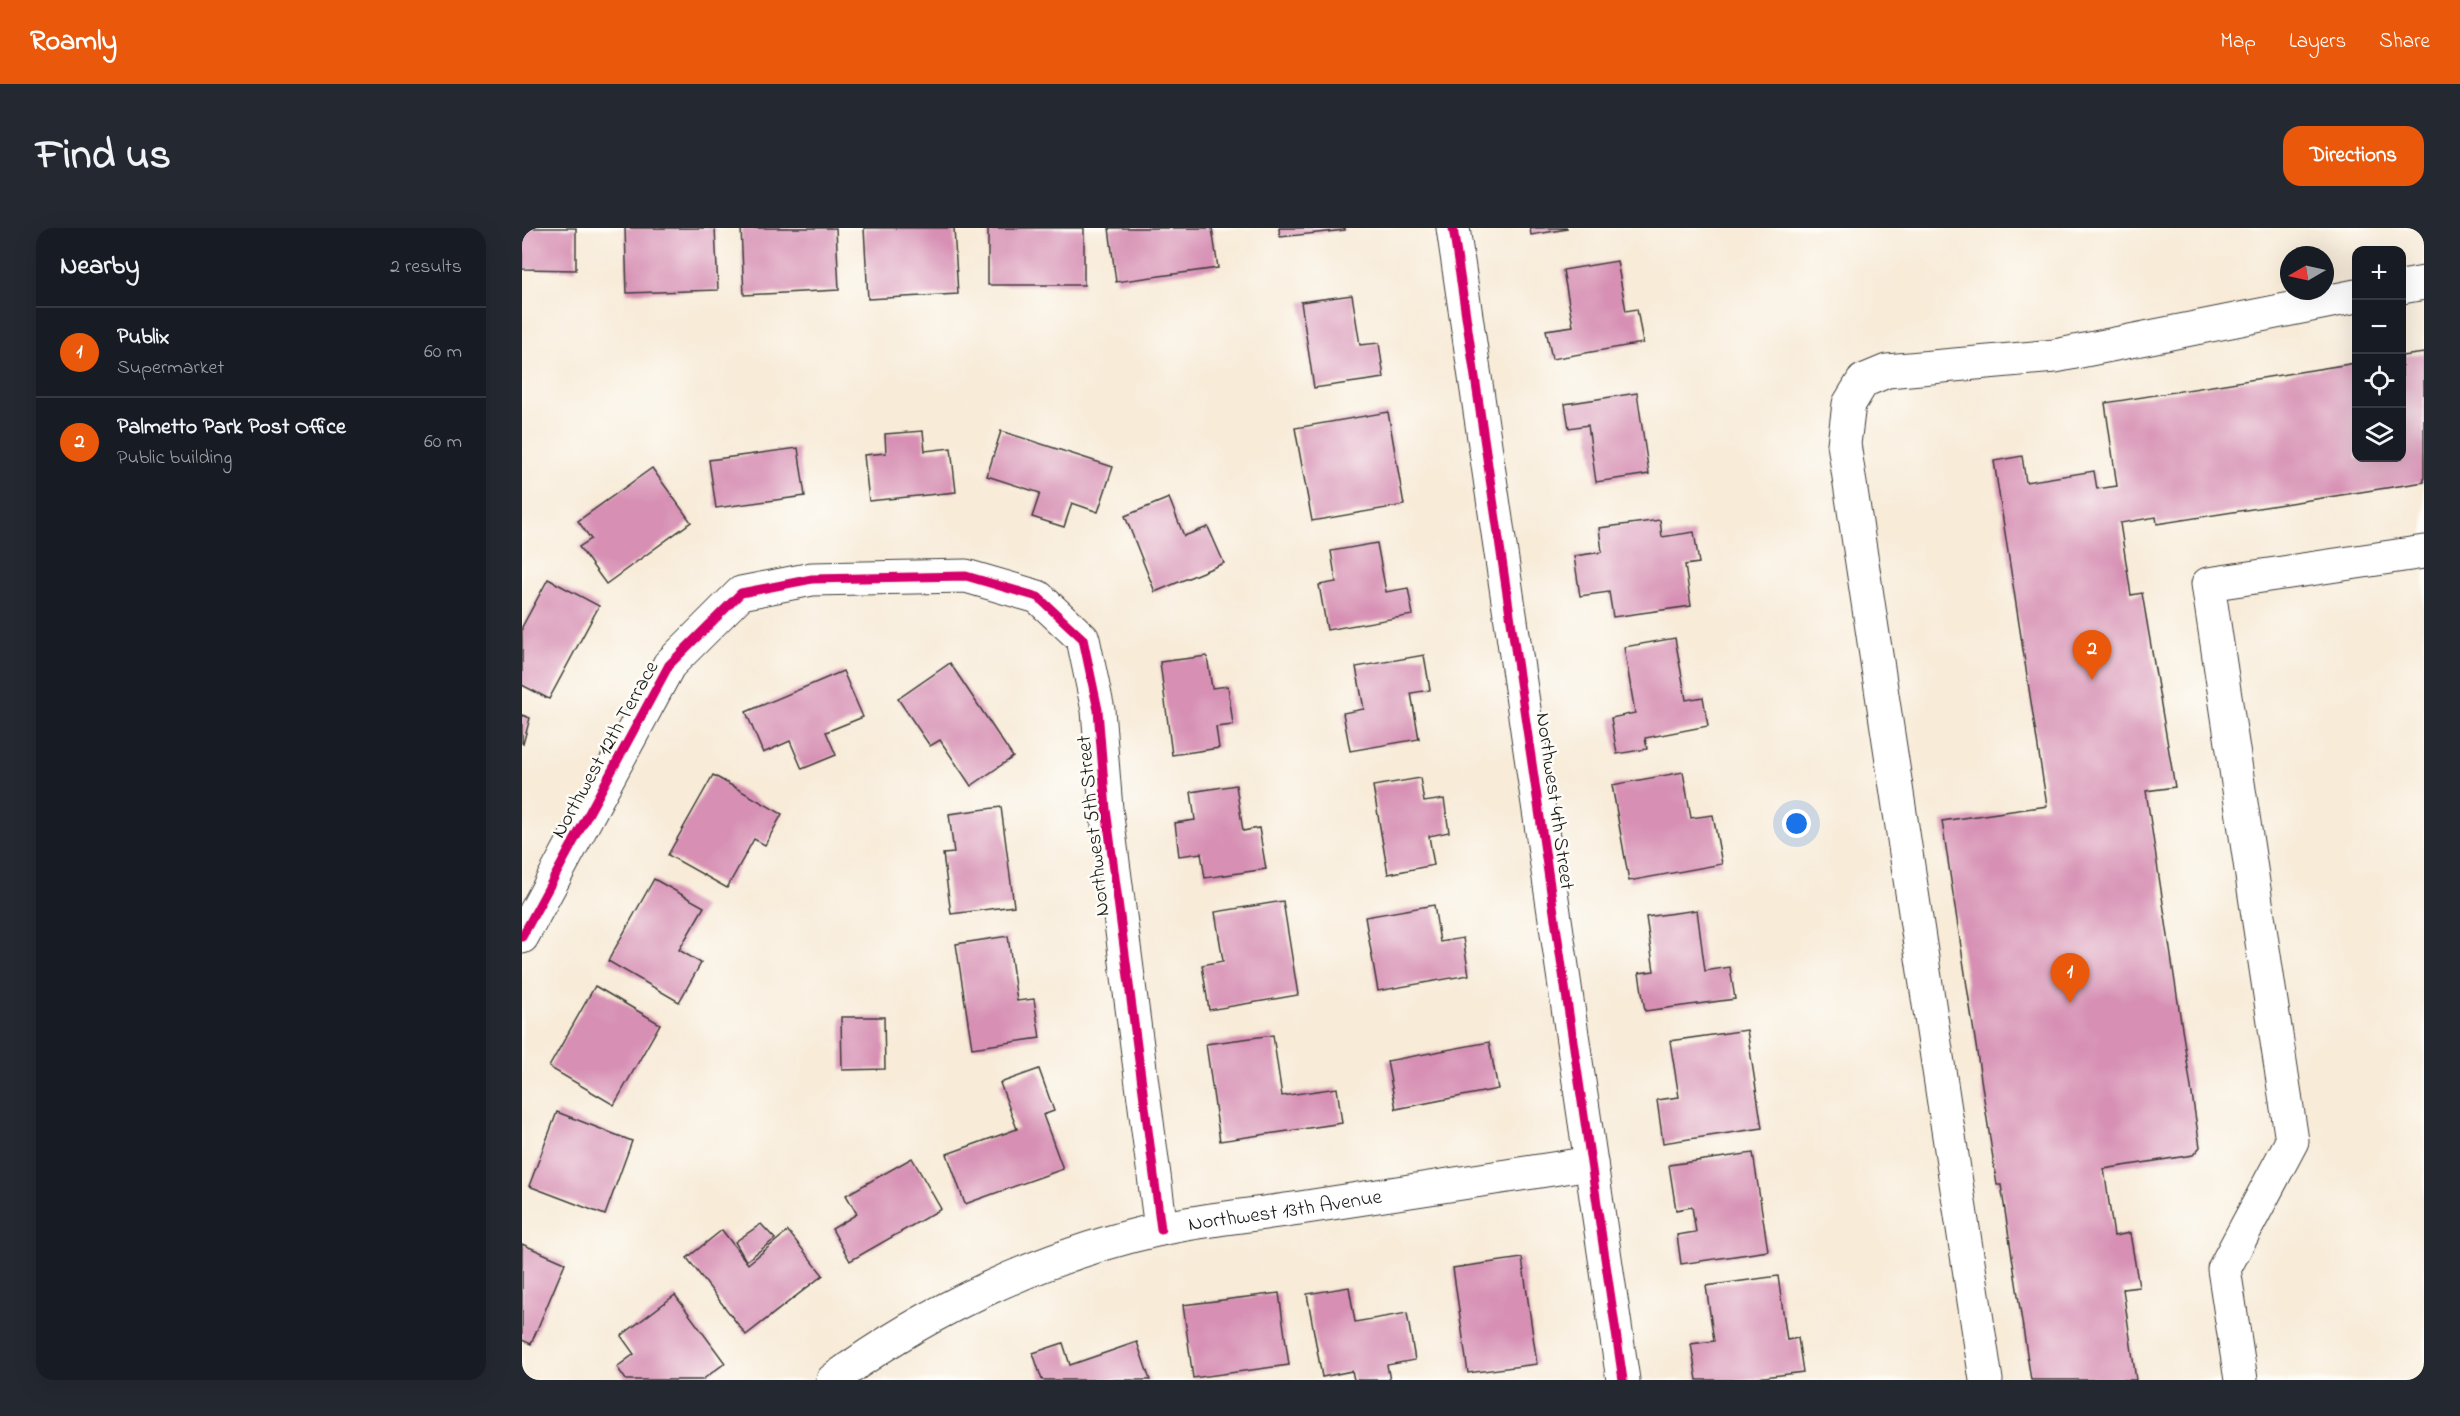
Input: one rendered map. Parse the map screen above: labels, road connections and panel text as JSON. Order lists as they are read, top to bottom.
{
  "streets": {
    "street": [
      "Northwest 12th Terrace",
      "Northwest 4th Street",
      "Northwest 5th Street",
      "Northwest 13th Avenue"
    ]
  },
  "crossings": [
    ["Northwest 12th Terrace", "Northwest 5th Street"],
    ["Northwest 4th Street", "Northwest 13th Avenue"],
    ["Northwest 5th Street", "Northwest 13th Avenue"]
  ],
  "north": "left",
  "page": {
    "header": "Roamly",
    "nav": ["Map", "Layers", "Share"],
    "title": "Find us",
    "buttons": "Directions",
    "heading": ["Nearby", "2 results"],
    "map_buttons": ["+", "−"],
    "list": [
      {
        "mark": "1",
        "name": "Publix",
        "note": "Supermarket",
        "value": "60 m"
      },
      {
        "mark": "2",
        "name": "Palmetto Park Post Office",
        "note": "Public building",
        "value": "60 m"
      }
    ],
    "pins": ["2", "1"]
  }
}
